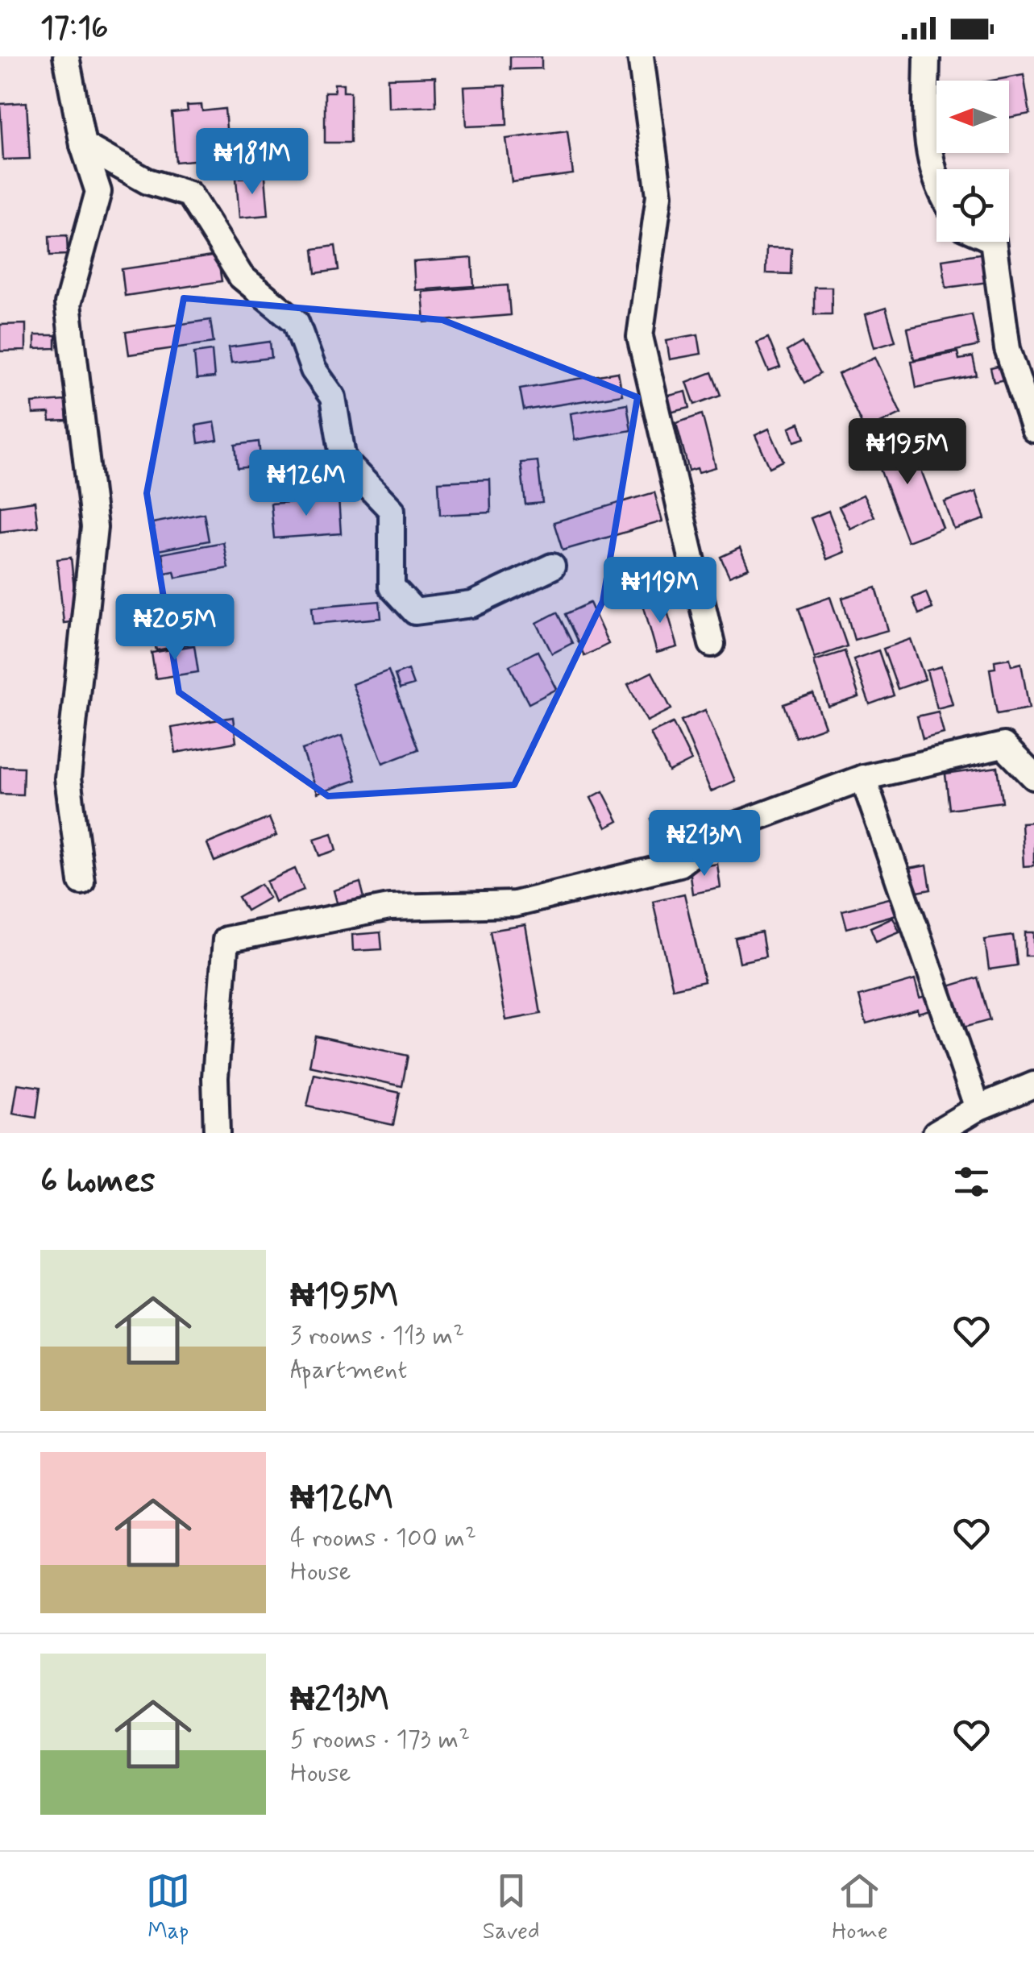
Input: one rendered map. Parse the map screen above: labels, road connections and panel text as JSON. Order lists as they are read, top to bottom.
{
  "north": "left",
  "page": {
    "status": "17:16",
    "price": [
      "₦181M",
      "₦195M",
      "₦126M",
      "₦119M",
      "₦205M",
      "₦213M"
    ],
    "heading": "6 homes",
    "list": [
      {
        "name": "₦195M",
        "note": "3 rooms · 113 m² · Apartment"
      },
      {
        "name": "₦126M",
        "note": "4 rooms · 100 m² · House"
      },
      {
        "name": "₦213M",
        "note": "5 rooms · 173 m² · House"
      }
    ],
    "tabs": ["Map", "Saved", "Home"]
  }
}
